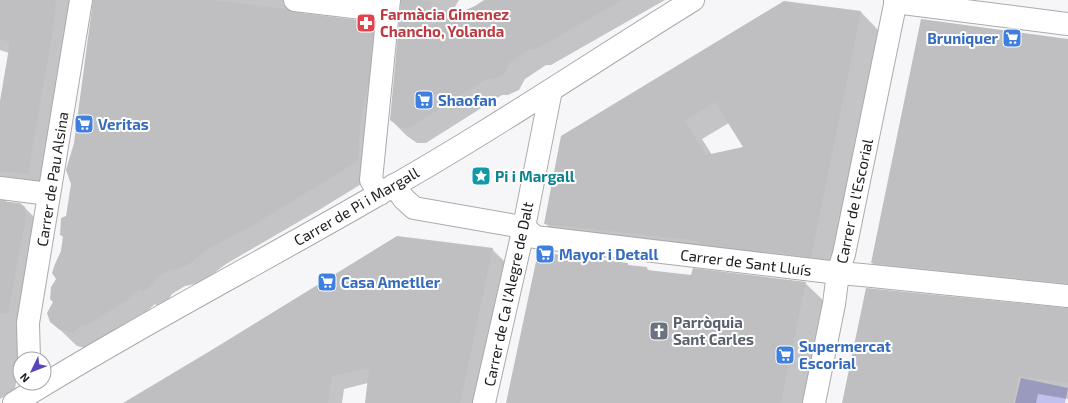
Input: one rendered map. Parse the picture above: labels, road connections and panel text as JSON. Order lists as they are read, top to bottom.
{
  "streets": {
    "street": [
      "Carrer de Pau Alsina",
      "Carrer de l'Escorial",
      "Carrer de Pi i Margall",
      "Carrer de Sant Lluís",
      "Carrer de Ca l'Alegre de Dalt"
    ]
  },
  "crossings": [
    ["Carrer de l'Escorial", "Carrer de Sant Lluís"],
    ["Carrer de Pi i Margall", "Carrer de Sant Lluís"],
    ["Carrer de Pi i Margall", "Carrer de Ca l'Alegre de Dalt"],
    ["Carrer de Sant Lluís", "Carrer de Ca l'Alegre de Dalt"]
  ],
  "places": {
    "pharmacy": ["Farmàcia Gimenez Chancho, Yolanda"],
    "supermarket": [
      "Bruniquer",
      "Shaofan",
      "Veritas",
      "Mayor i Detall",
      "Casa Ametller",
      "Supermercat Escorial"
    ],
    "place": ["Pi i Margall"],
    "church": ["Parròquia Sant Carles"]
  },
  "north": "bottom left"
}
